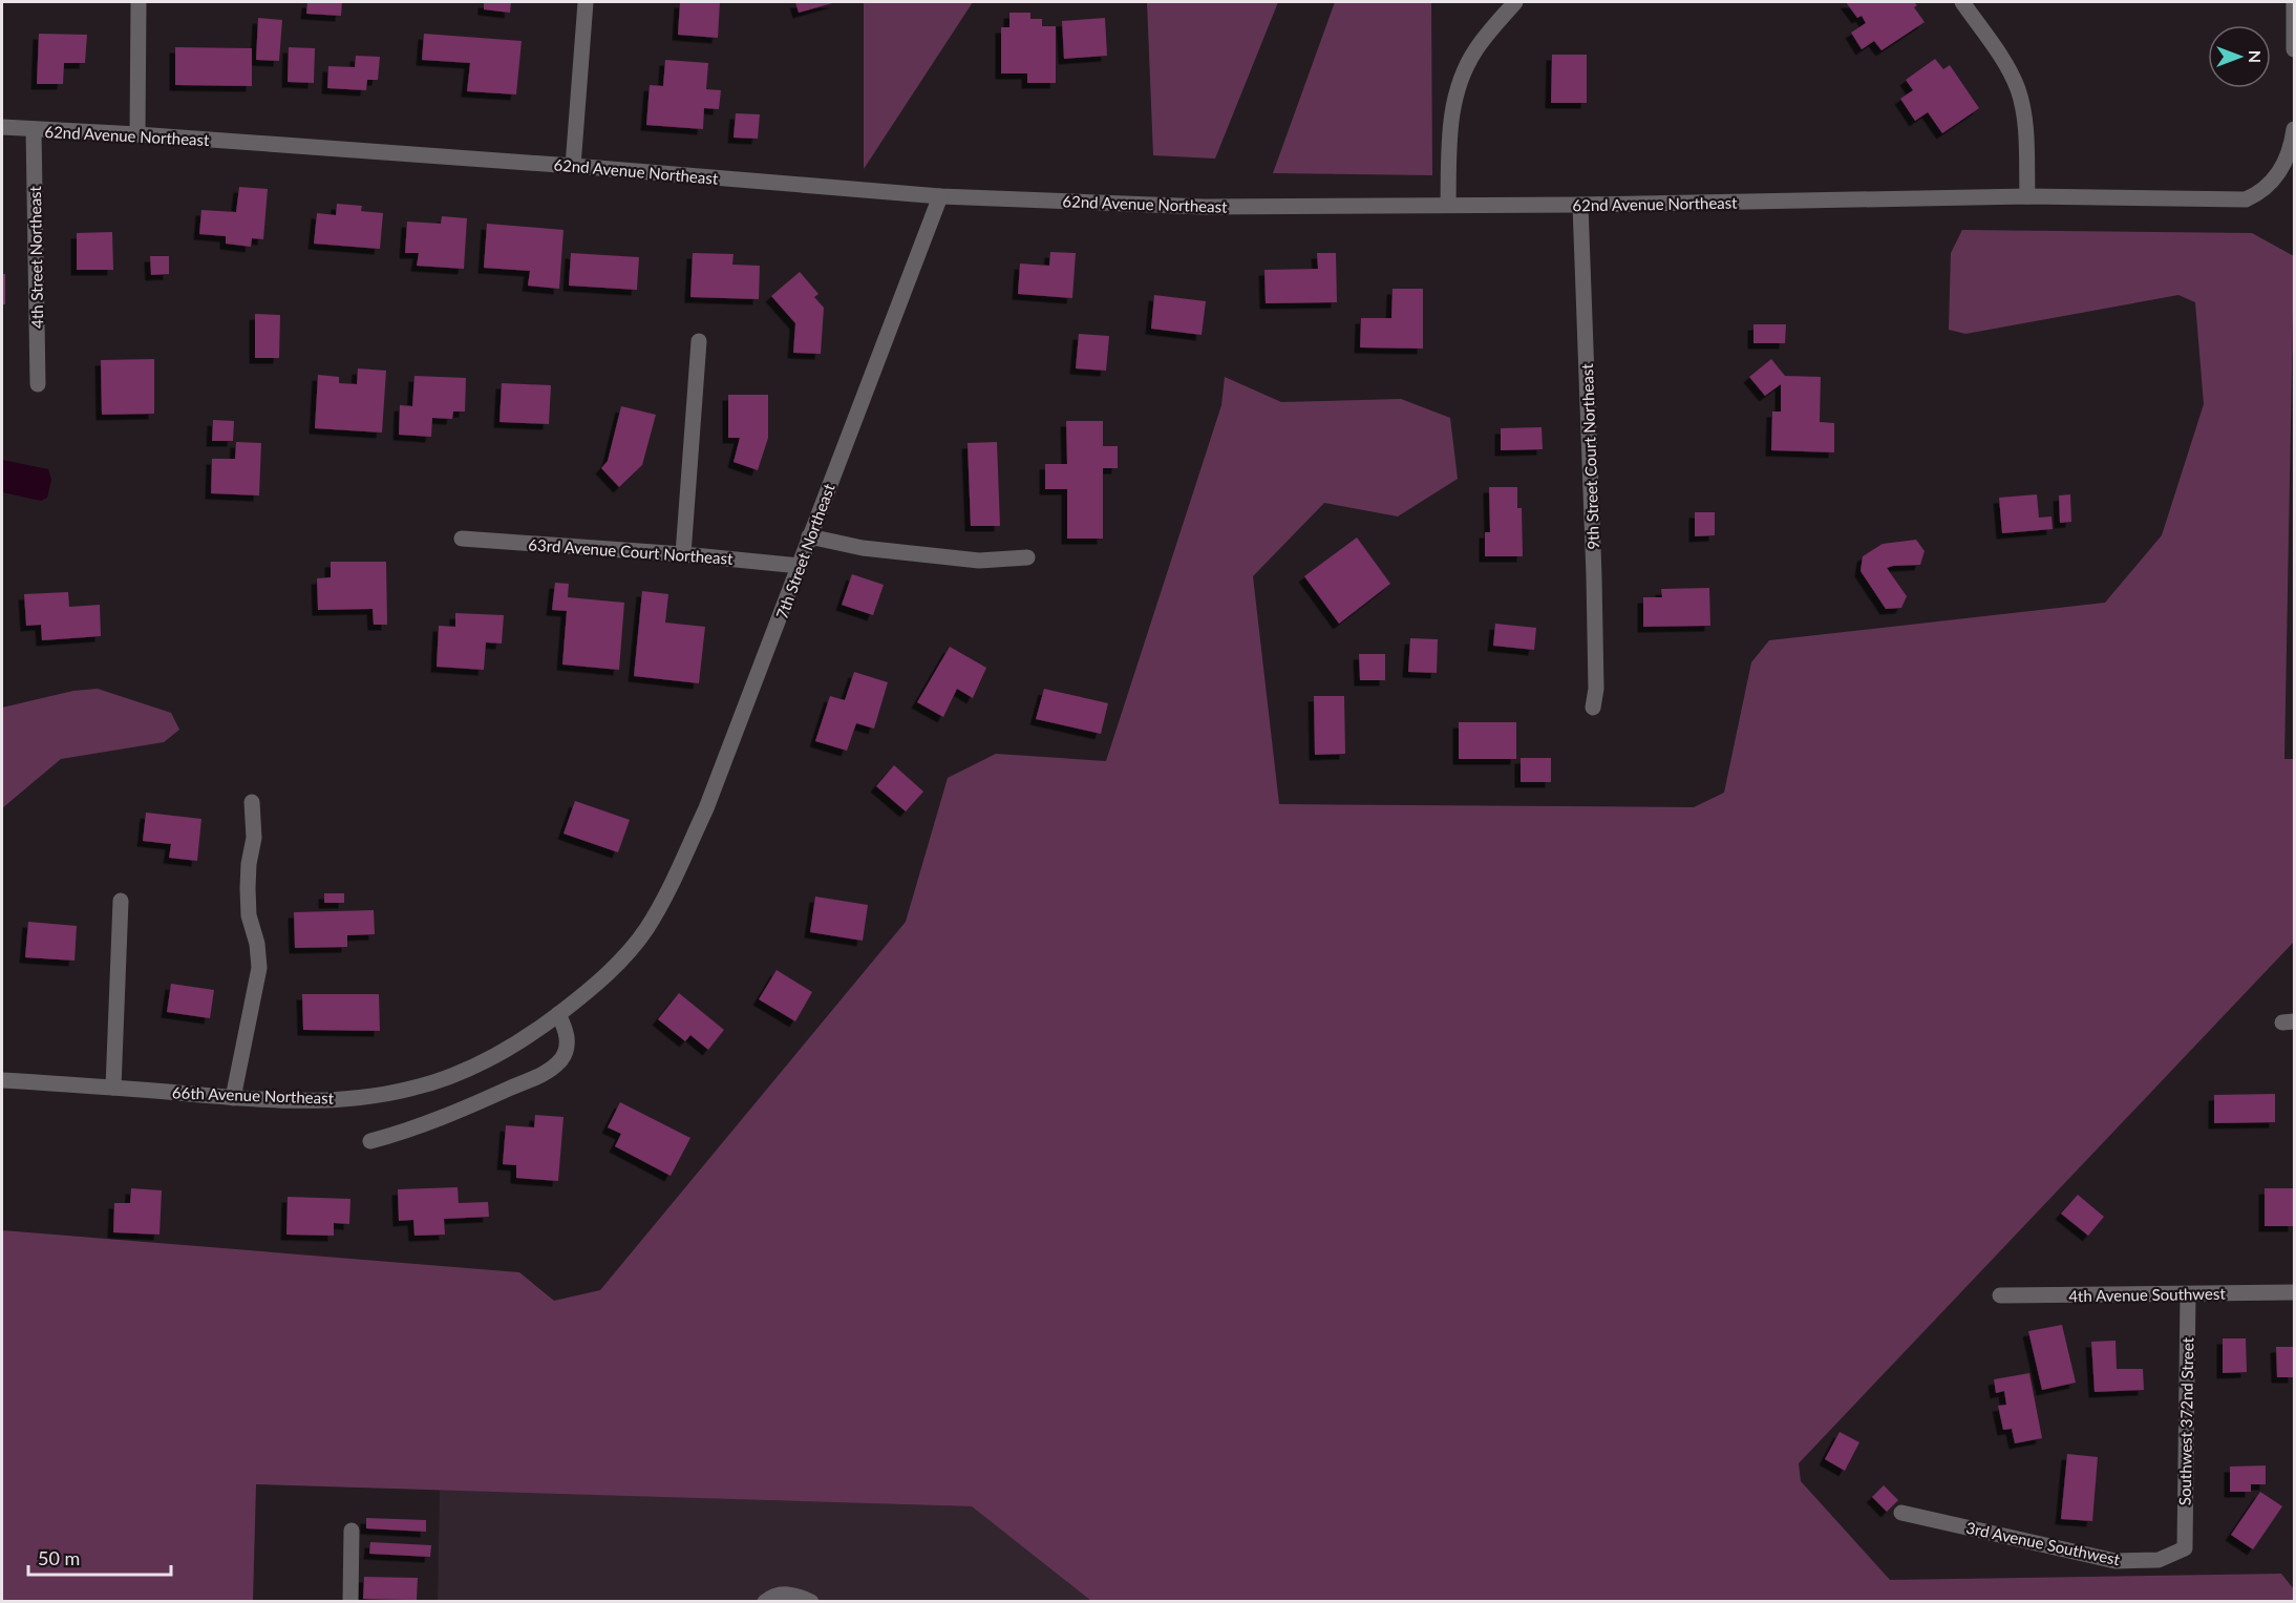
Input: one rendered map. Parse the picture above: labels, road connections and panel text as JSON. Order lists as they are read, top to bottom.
{
  "streets": {
    "street": [
      "62nd Avenue Northeast",
      "4th Street Northeast",
      "9th Street Court Northeast",
      "63rd Avenue Court Northeast",
      "7th Street Northeast",
      "66th Avenue Northeast",
      "4th Avenue Southwest",
      "Southwest 372nd Street",
      "3rd Avenue Southwest"
    ]
  },
  "crossings": [
    ["62nd Avenue Northeast", "4th Street Northeast"],
    ["62nd Avenue Northeast", "9th Street Court Northeast"],
    ["62nd Avenue Northeast", "7th Street Northeast"],
    ["63rd Avenue Court Northeast", "7th Street Northeast"],
    ["7th Street Northeast", "66th Avenue Northeast"],
    ["4th Avenue Southwest", "Southwest 372nd Street"],
    ["Southwest 372nd Street", "3rd Avenue Southwest"]
  ],
  "scale_bar": "50 m",
  "north": "right"
}
